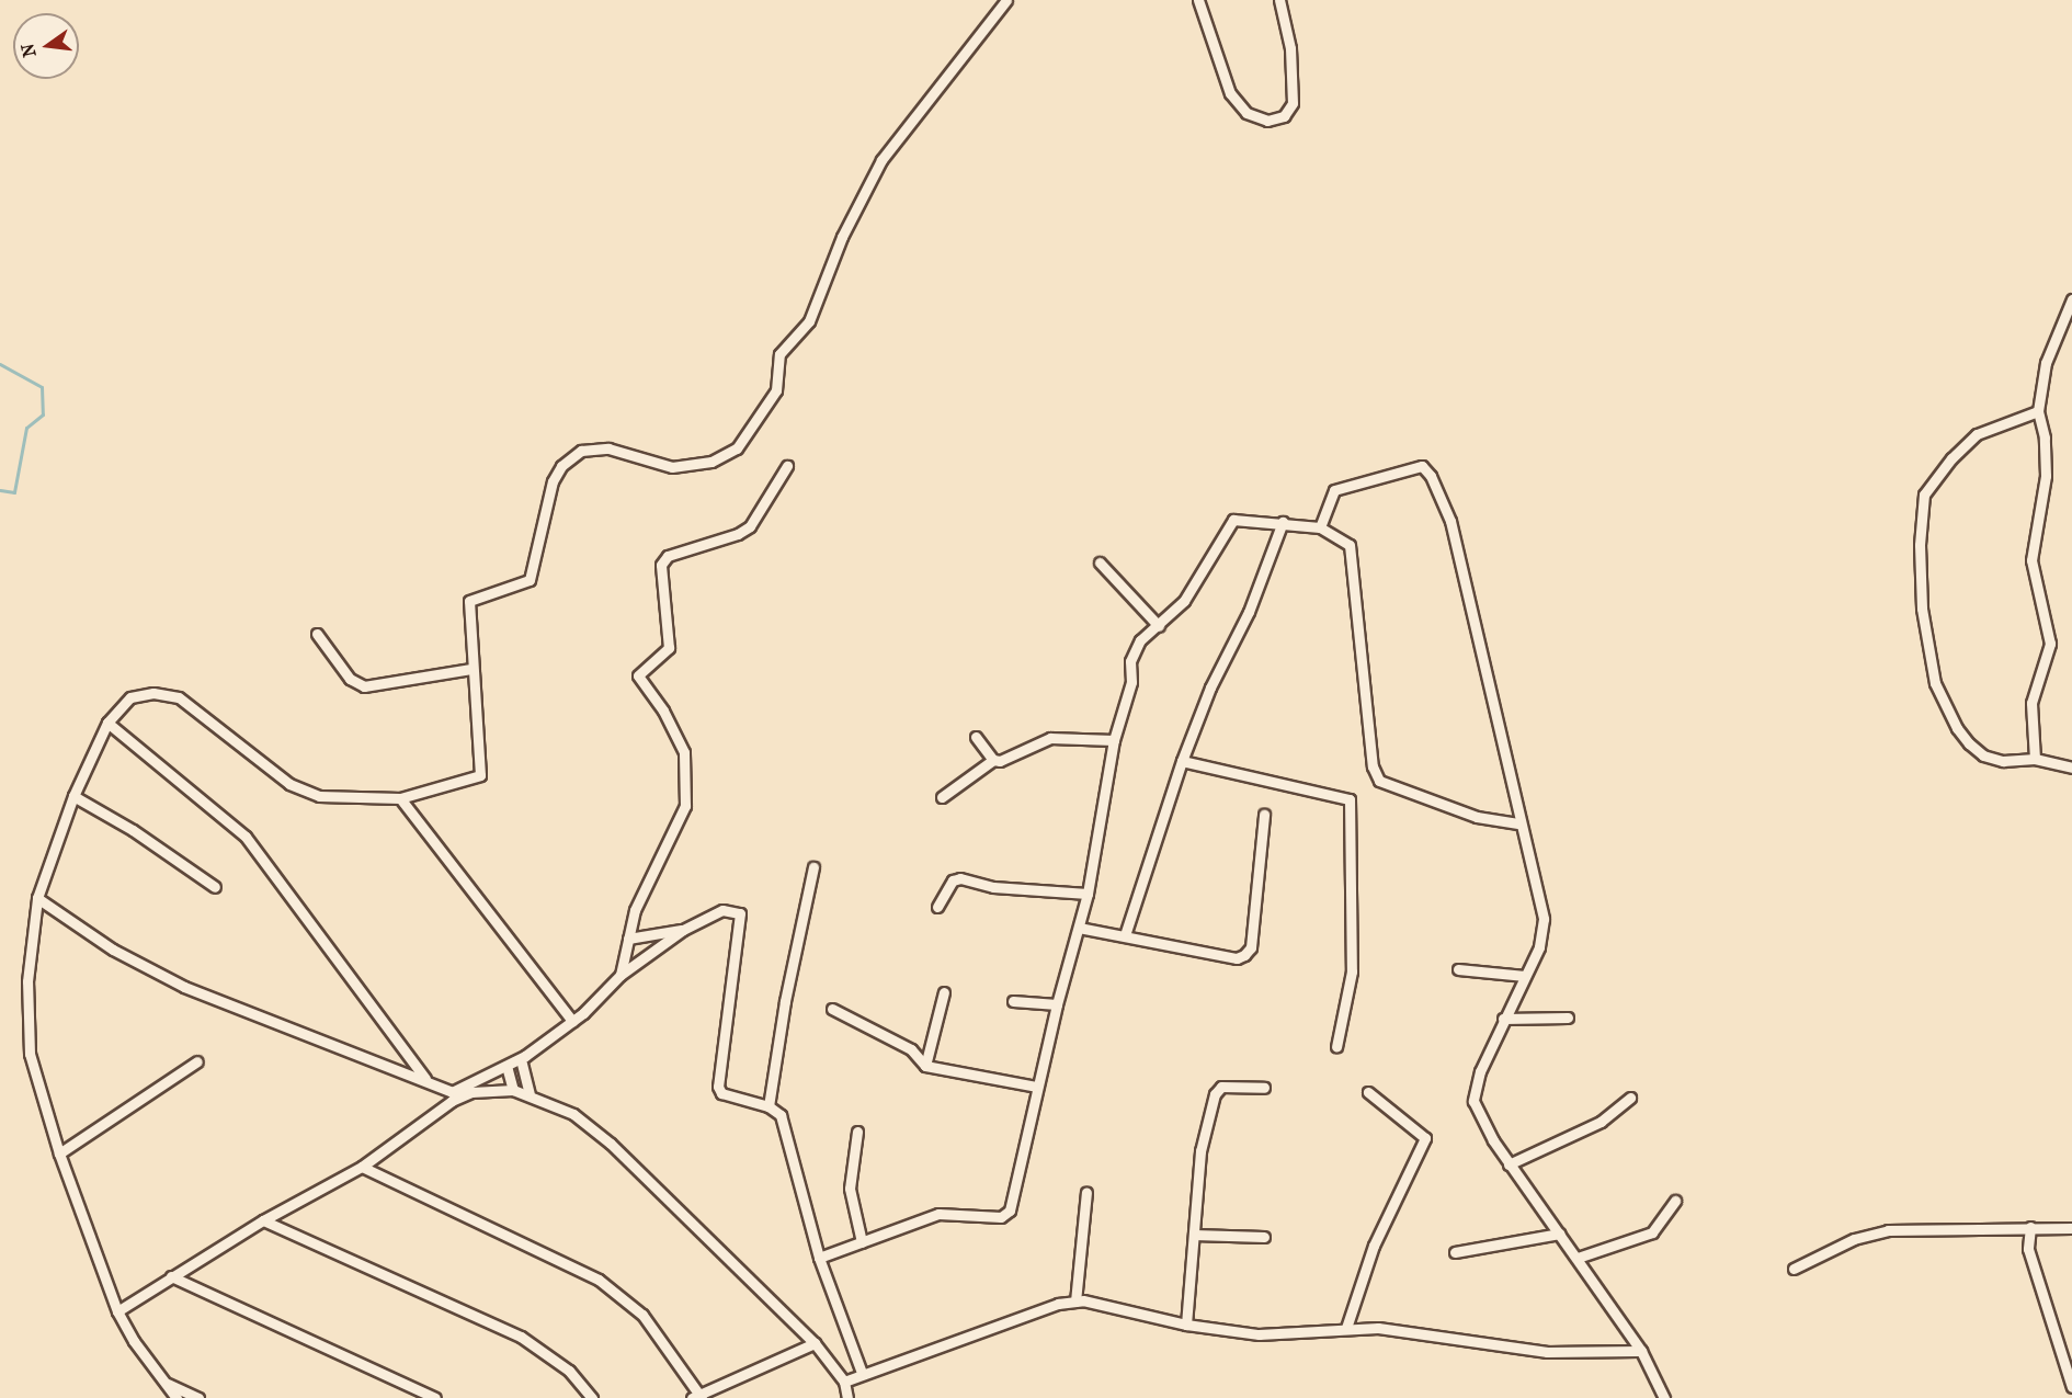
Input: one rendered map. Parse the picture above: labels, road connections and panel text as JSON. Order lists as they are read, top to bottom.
{
  "north": "left"
}
